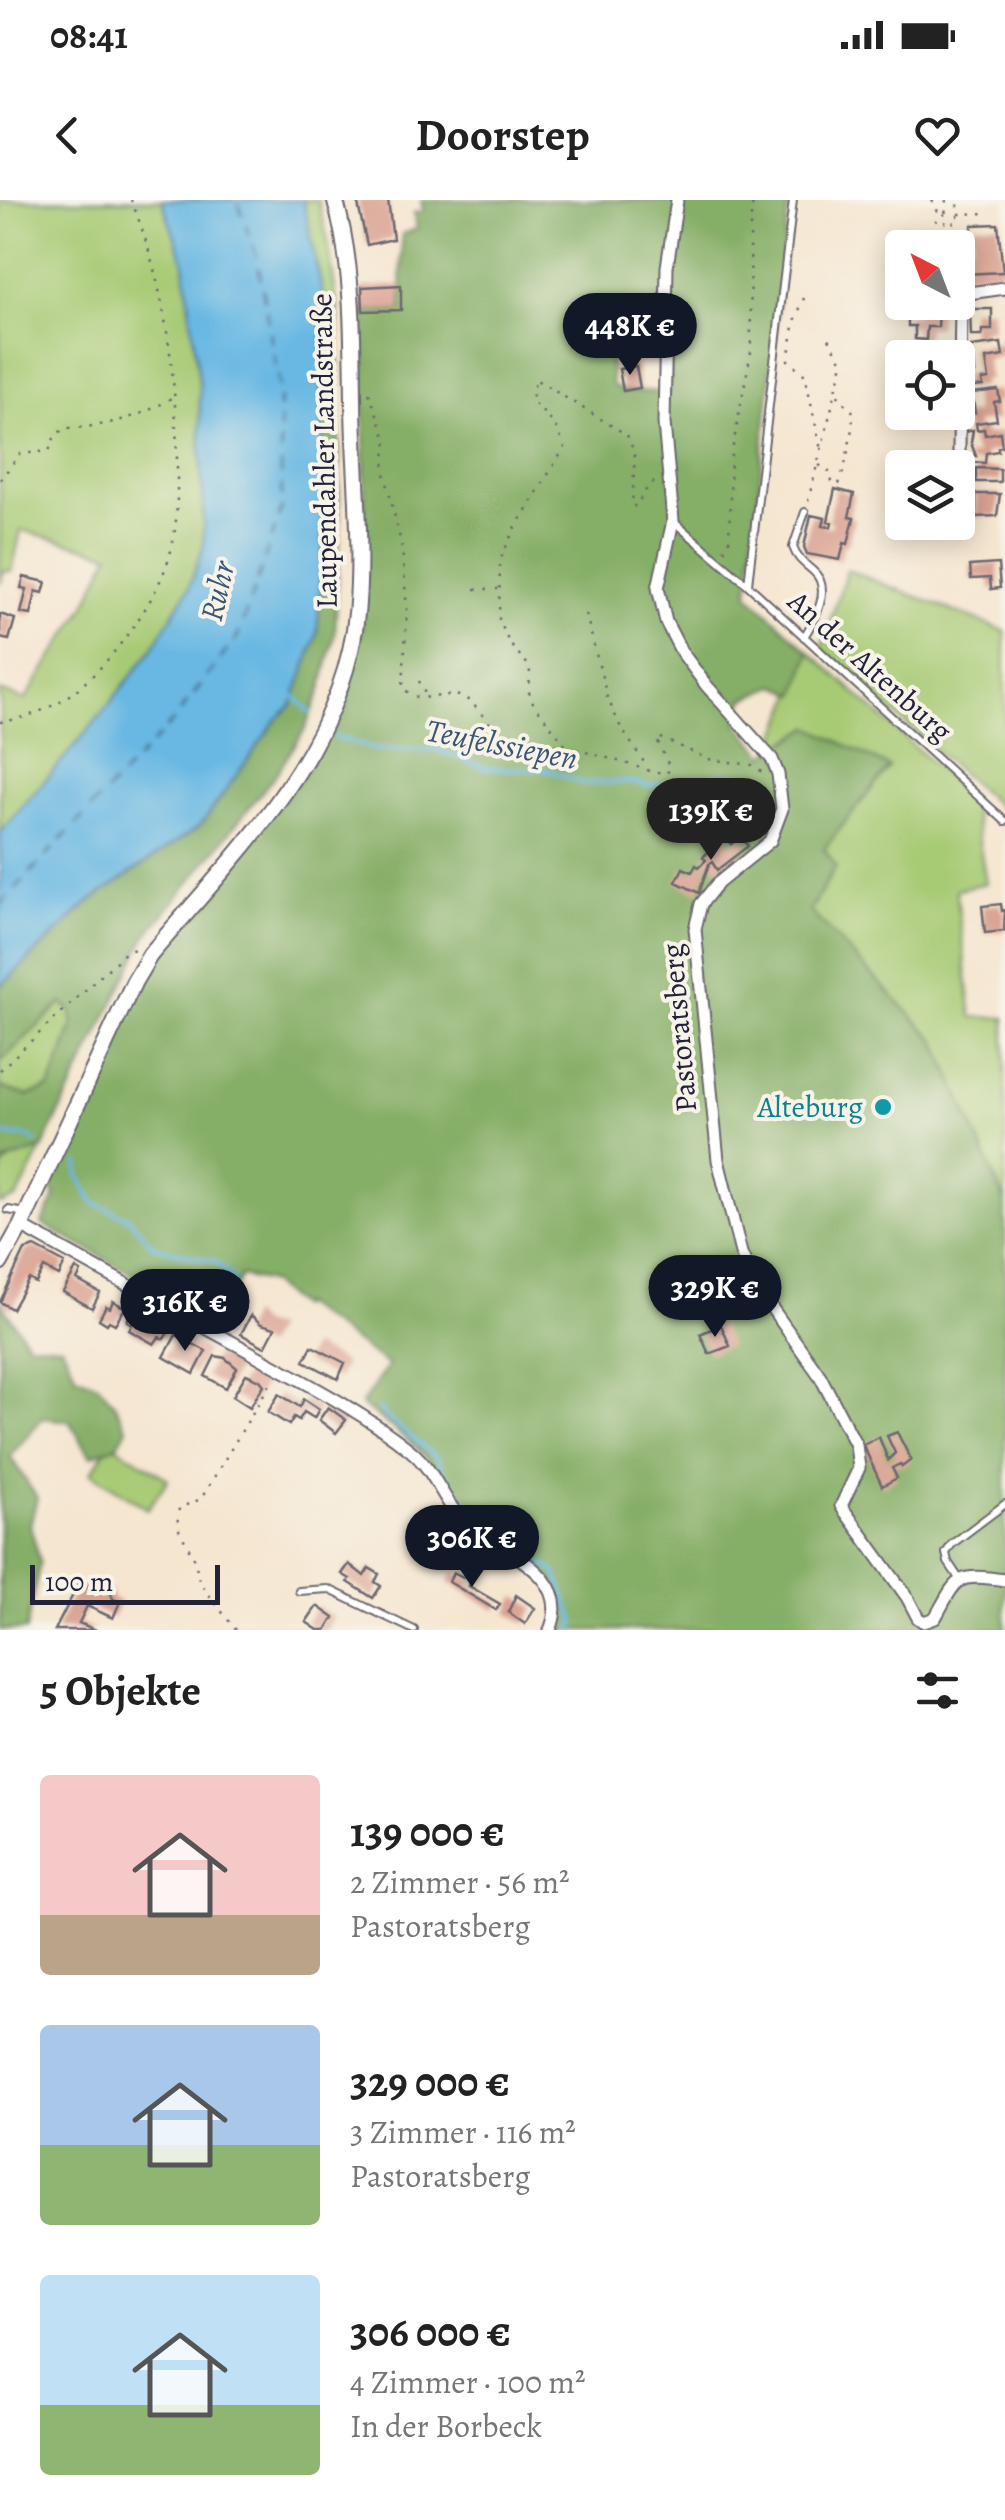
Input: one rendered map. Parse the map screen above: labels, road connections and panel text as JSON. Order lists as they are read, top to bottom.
{
  "streets": {
    "main road": ["Laupendahler Landstraße"],
    "street": ["Pastoratsberg"],
    "lane": ["An der Altenburg"]
  },
  "crossings": [
    ["An der Altenburg", "Pastoratsberg"]
  ],
  "water": ["Ruhr", "Teufelssiepen"],
  "places": ["Alteburg"],
  "scale_bar": "100 m",
  "north": "top left",
  "page": {
    "status": "08:41",
    "header": "Doorstep",
    "price": [
      "448K €",
      "139K €",
      "329K €",
      "316K €",
      "306K €"
    ],
    "scale": "100 m",
    "heading": "5 Objekte",
    "list": [
      {
        "name": "139 000 €",
        "note": "2 Zimmer · 56 m² · Pastoratsberg"
      },
      {
        "name": "329 000 €",
        "note": "3 Zimmer · 116 m² · Pastoratsberg"
      },
      {
        "name": "306 000 €",
        "note": "4 Zimmer · 100 m² · In der Borbeck"
      }
    ]
  }
}
